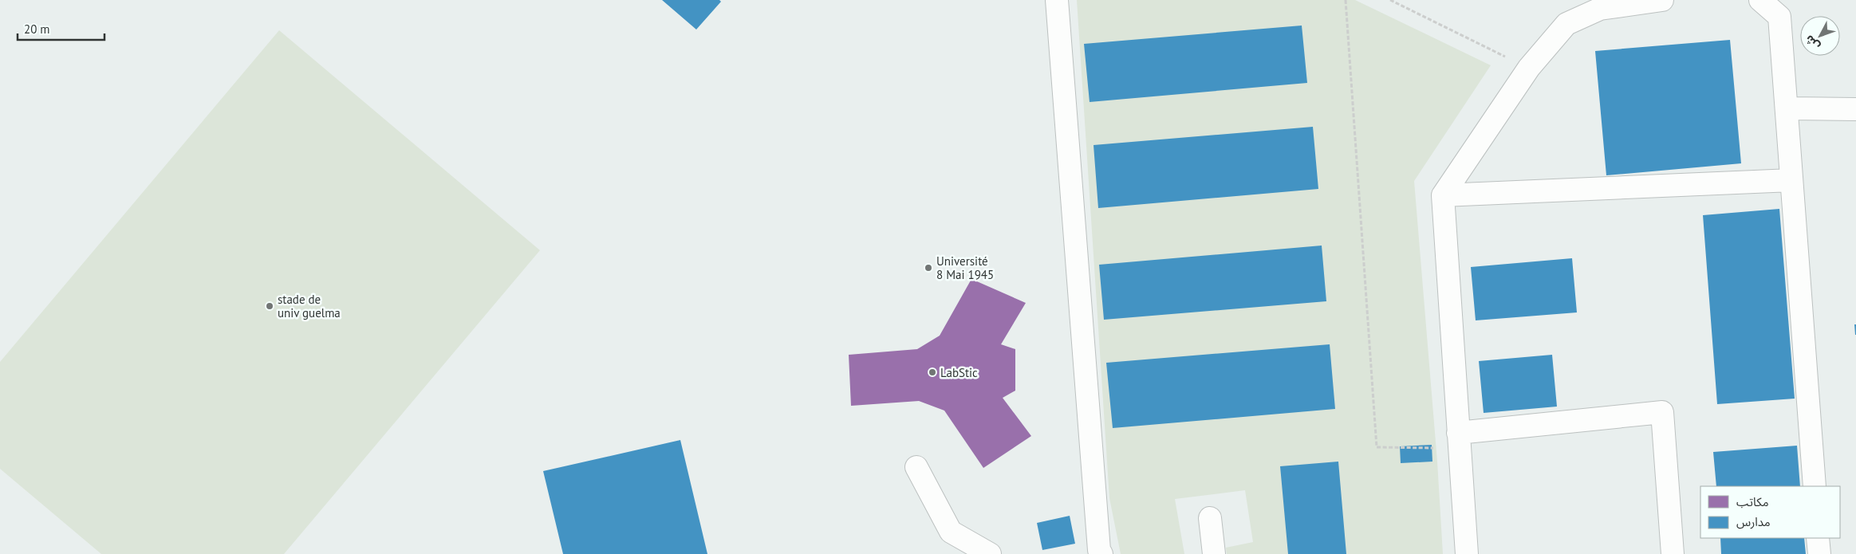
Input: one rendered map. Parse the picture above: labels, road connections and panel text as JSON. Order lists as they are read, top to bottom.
{
  "places": ["Université 8 Mai 1945", "stade de univ guelma", "LabStic"],
  "legend": ["مكاتب", "مدارس"],
  "scale_bar": "20 m",
  "north": "bottom left"
}
